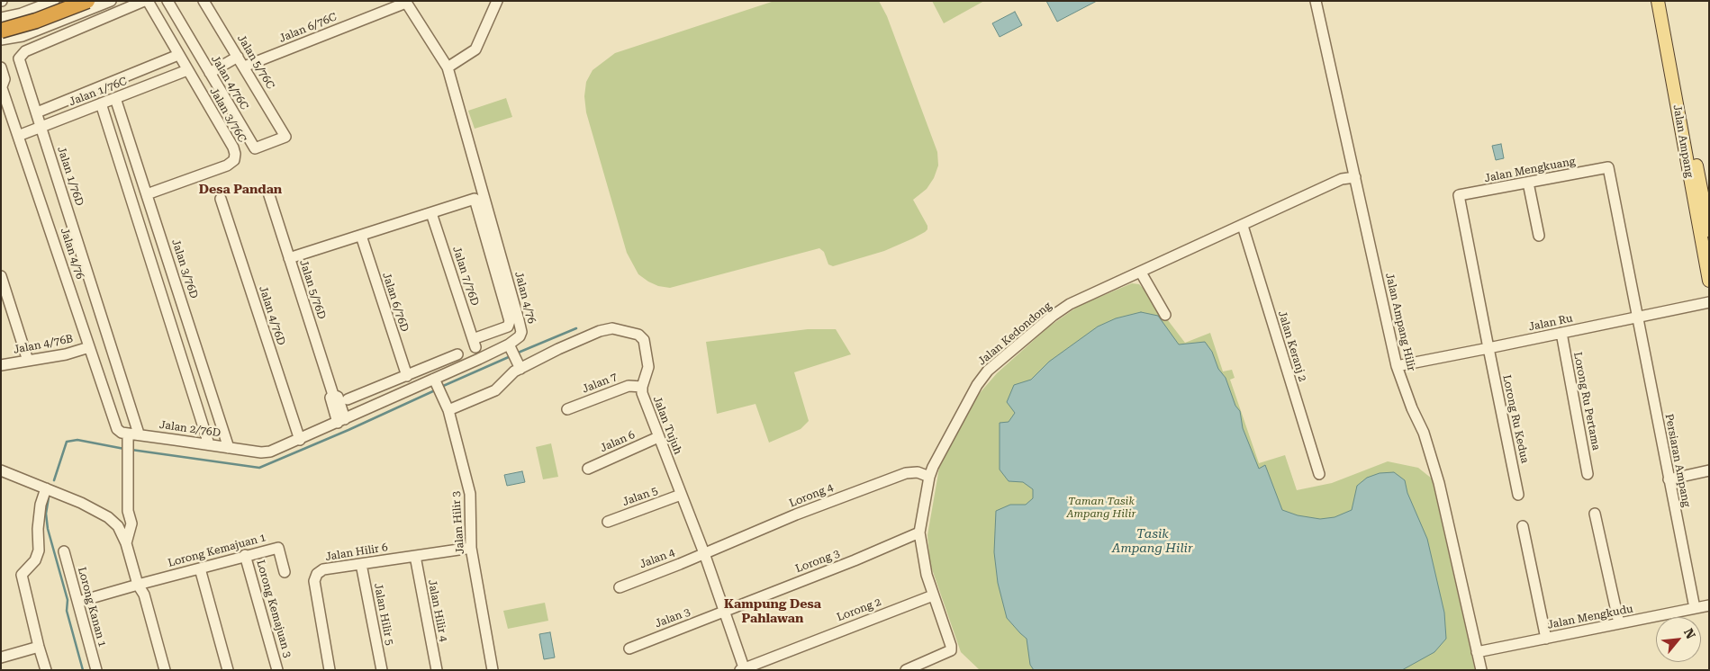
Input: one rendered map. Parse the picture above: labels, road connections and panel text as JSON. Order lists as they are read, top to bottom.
{
  "streets": {
    "main road": ["Jalan Ampang"],
    "street": [
      "Jalan 6/76C",
      "Jalan 5/76C",
      "Jalan 4/76C",
      "Jalan 1/76C",
      "Jalan 3/76C",
      "Jalan Mengkuang",
      "Jalan 1/76D",
      "Jalan 4/76",
      "Jalan 3/76D",
      "Jalan 7/76D",
      "Jalan 5/76D",
      "Jalan 6/76D",
      "Jalan 4/76D",
      "Jalan Ampang Hilir",
      "Jalan Ru",
      "Jalan Kedondong",
      "Jalan 4/76B",
      "Jalan Keranj 2",
      "Jalan 7",
      "Lorong Ru Pertama",
      "Lorong Ru Kedua",
      "Jalan Tujuh",
      "Jalan 2/76D",
      "Jalan 6",
      "Persiaran Ampang",
      "Lorong 4",
      "Jalan 5",
      "Jalan Hilir 3",
      "Lorong Kemajuan 1",
      "Jalan Hilir 6",
      "Jalan 4",
      "Lorong 3",
      "Lorong Kanan 1",
      "Lorong Kemajuan 3",
      "Lorong 2",
      "Jalan Hilir 4",
      "Jalan Hilir 5",
      "Jalan Mengkudu",
      "Jalan 3"
    ]
  },
  "crossings": [
    ["Jalan 6/76C", "Jalan 5/76C"],
    ["Jalan 6/76C", "Jalan 4/76"],
    ["Jalan 5/76C", "Jalan 4/76C"],
    ["Jalan 1/76C", "Jalan 3/76C"],
    ["Jalan 1/76C", "Jalan 1/76D"],
    ["Jalan 1/76C", "Jalan 4/76"],
    ["Jalan 1/76C", "Jalan 3/76D"],
    ["Jalan 3/76C", "Jalan 3/76D"],
    ["Jalan Mengkuang", "Jalan Ru"],
    ["Jalan Mengkuang", "Lorong Ru Kedua"],
    ["Jalan Mengkuang", "Persiaran Ampang"],
    ["Jalan 1/76D", "Jalan 2/76D"],
    ["Jalan 4/76", "Jalan 4/76B"],
    ["Jalan 4/76", "Jalan Tujuh"],
    ["Jalan 4/76", "Jalan 2/76D"],
    ["Jalan 3/76D", "Jalan 2/76D"],
    ["Jalan 4/76D", "Jalan 2/76D"],
    ["Jalan Ampang Hilir", "Jalan Ru"],
    ["Jalan Ampang Hilir", "Jalan Kedondong"],
    ["Jalan Ampang Hilir", "Jalan Mengkudu"],
    ["Jalan Ru", "Lorong Ru Pertama"],
    ["Jalan Ru", "Lorong Ru Kedua"],
    ["Jalan Ru", "Persiaran Ampang"],
    ["Jalan Kedondong", "Jalan Keranj 2"],
    ["Jalan Kedondong", "Lorong 4"],
    ["Jalan Kedondong", "Lorong 3"],
    ["Jalan Kedondong", "Lorong 2"],
    ["Jalan 7", "Jalan Tujuh"],
    ["Jalan Tujuh", "Jalan 6"],
    ["Jalan Tujuh", "Lorong 4"],
    ["Jalan Tujuh", "Jalan 5"],
    ["Jalan Tujuh", "Jalan 4"],
    ["Jalan Tujuh", "Lorong 3"],
    ["Jalan Tujuh", "Lorong 2"],
    ["Jalan Tujuh", "Jalan 3"],
    ["Persiaran Ampang", "Jalan Mengkudu"],
    ["Lorong 4", "Jalan 4"],
    ["Jalan Hilir 3", "Jalan Hilir 6"],
    ["Lorong Kemajuan 1", "Lorong Kanan 1"],
    ["Lorong Kemajuan 1", "Lorong Kemajuan 3"],
    ["Jalan Hilir 6", "Jalan Hilir 4"],
    ["Jalan Hilir 6", "Jalan Hilir 5"],
    ["Lorong 3", "Jalan 3"]
  ],
  "districts": ["Desa Pandan", "Kampung Desa Pahlawan"],
  "water": ["Tasik Ampang Hilir"],
  "parks": ["Taman Tasik Ampang Hilir"],
  "north": "top right"
}
